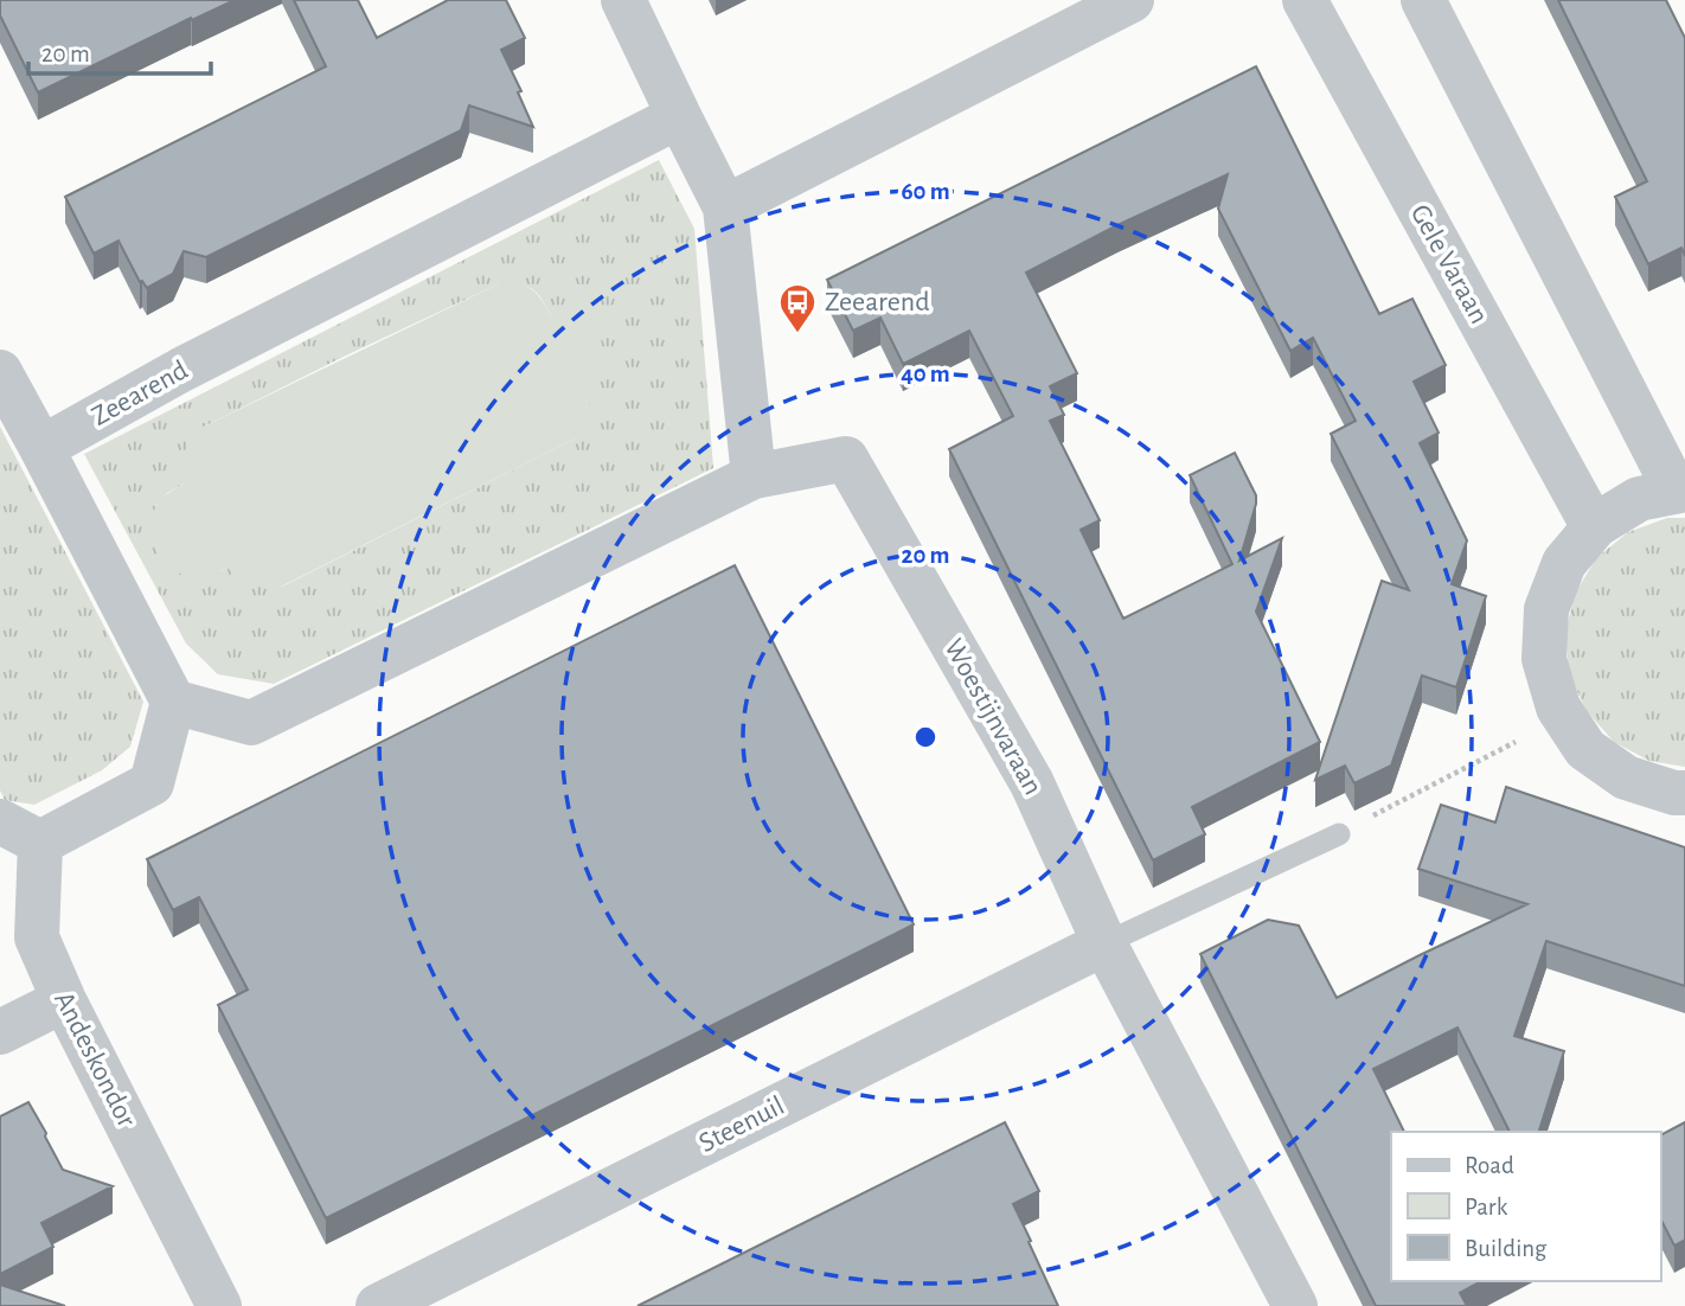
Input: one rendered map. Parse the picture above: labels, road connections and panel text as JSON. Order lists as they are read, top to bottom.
{
  "streets": {
    "street": [
      "Gele Varaan",
      "Zeearend",
      "Woestijnvaraan",
      "Andeskondor",
      "Steenuil"
    ]
  },
  "crossings": [
    ["Woestijnvaraan", "Steenuil"]
  ],
  "places": {
    "bus stop": ["Zeearend"]
  },
  "legend": ["Road", "Park", "Building"],
  "scale_bar": "20 m",
  "rings": ["60 m", "40 m", "20 m"]
}
